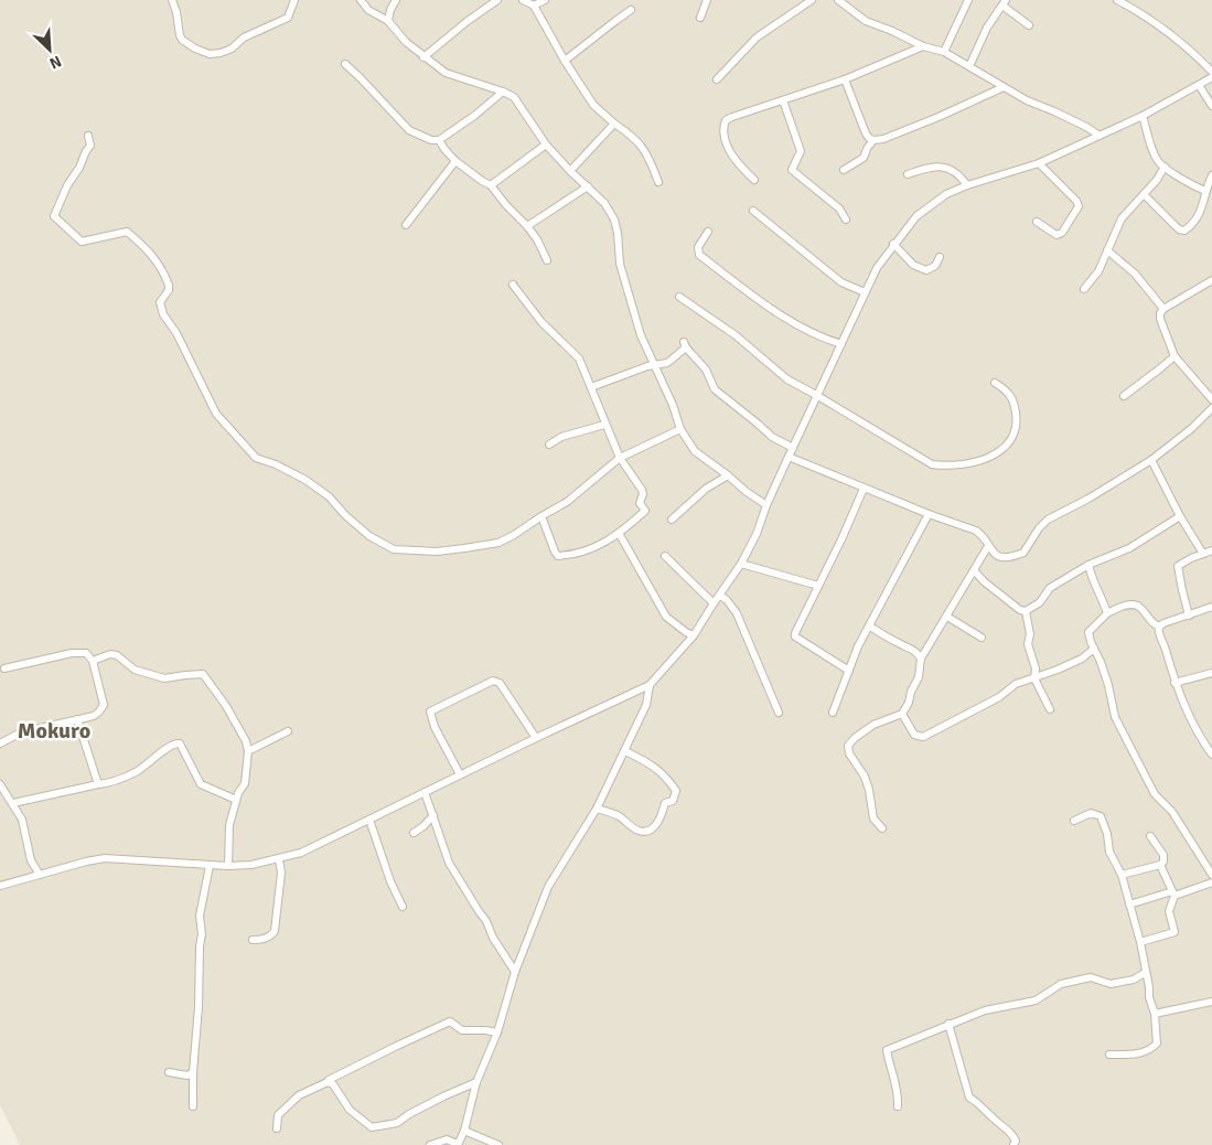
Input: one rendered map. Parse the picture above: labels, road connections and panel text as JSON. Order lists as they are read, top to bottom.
{
  "districts": ["Mokuro"],
  "north": "bottom right"
}
